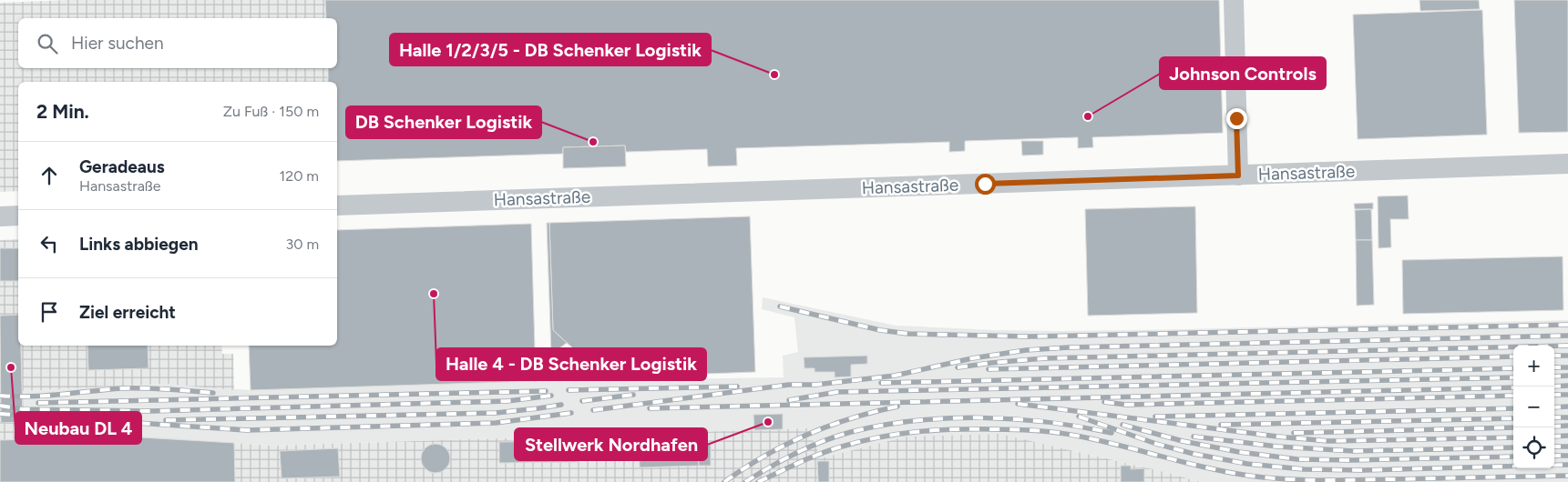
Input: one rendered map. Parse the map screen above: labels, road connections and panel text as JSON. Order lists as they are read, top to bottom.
{
  "streets": {
    "street": ["Hansastraße"]
  },
  "places": [
    "Halle 1/2/3/5 - DB Schenker Logistik",
    "Johnson Controls",
    "DB Schenker Logistik",
    "Halle 4 - DB Schenker Logistik",
    "Neubau DL 4",
    "Stellwerk Nordhafen"
  ],
  "page": {
    "search": "Hier suchen",
    "heading": ["2 Min.", "Zu Fuß · 150 m"],
    "list": [
      ["Geradeaus", "Hansastraße", "120 m"],
      ["Links abbiegen", "30 m"],
      "Ziel erreicht"
    ],
    "map_buttons": ["+", "−"]
  }
}
